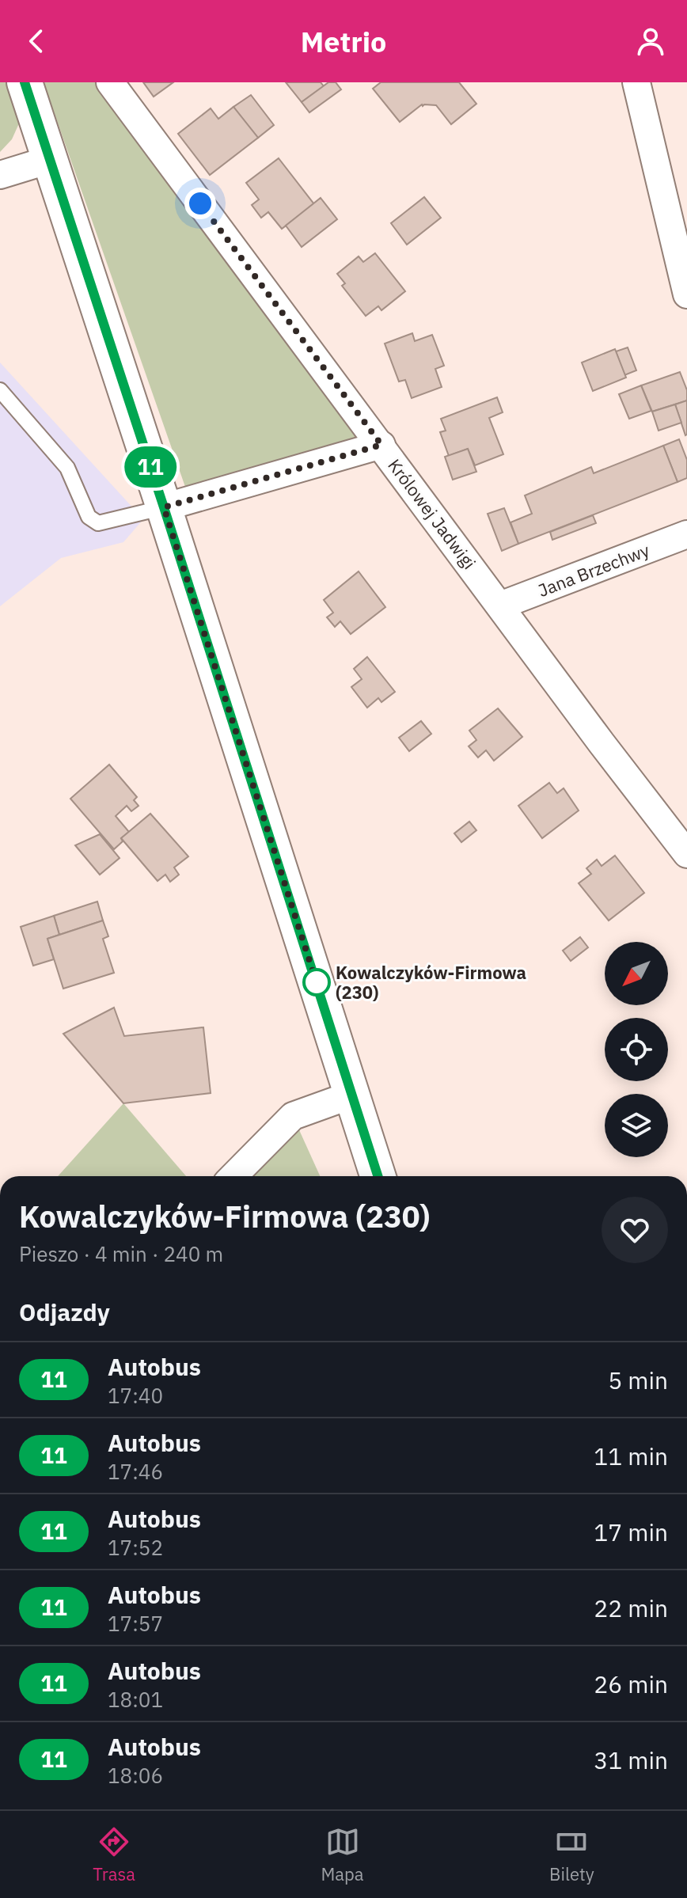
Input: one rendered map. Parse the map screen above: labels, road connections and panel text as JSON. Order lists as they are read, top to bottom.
{
  "streets": {
    "street": ["Królowej Jadwigi", "Jana Brzechwy"]
  },
  "crossings": [
    ["Królowej Jadwigi", "Jana Brzechwy"]
  ],
  "places": ["Kowalczyków-Firmowa (230)"],
  "lines": ["bus line 11"],
  "north": "bottom left",
  "page": {
    "header": "Metrio",
    "on_map": "11",
    "heading": [
      ["Kowalczyków-Firmowa (230)", "Pieszo · 4 min · 240 m"],
      "Odjazdy"
    ],
    "list": [
      {
        "mark": "11",
        "name": "Autobus",
        "note": "17:40",
        "value": "5 min"
      },
      {
        "mark": "11",
        "name": "Autobus",
        "note": "17:46",
        "value": "11 min"
      },
      {
        "mark": "11",
        "name": "Autobus",
        "note": "17:52",
        "value": "17 min"
      },
      {
        "mark": "11",
        "name": "Autobus",
        "note": "17:57",
        "value": "22 min"
      },
      {
        "mark": "11",
        "name": "Autobus",
        "note": "18:01",
        "value": "26 min"
      },
      {
        "mark": "11",
        "name": "Autobus",
        "note": "18:06",
        "value": "31 min"
      }
    ],
    "tabs": ["Trasa", "Mapa", "Bilety"]
  }
}
